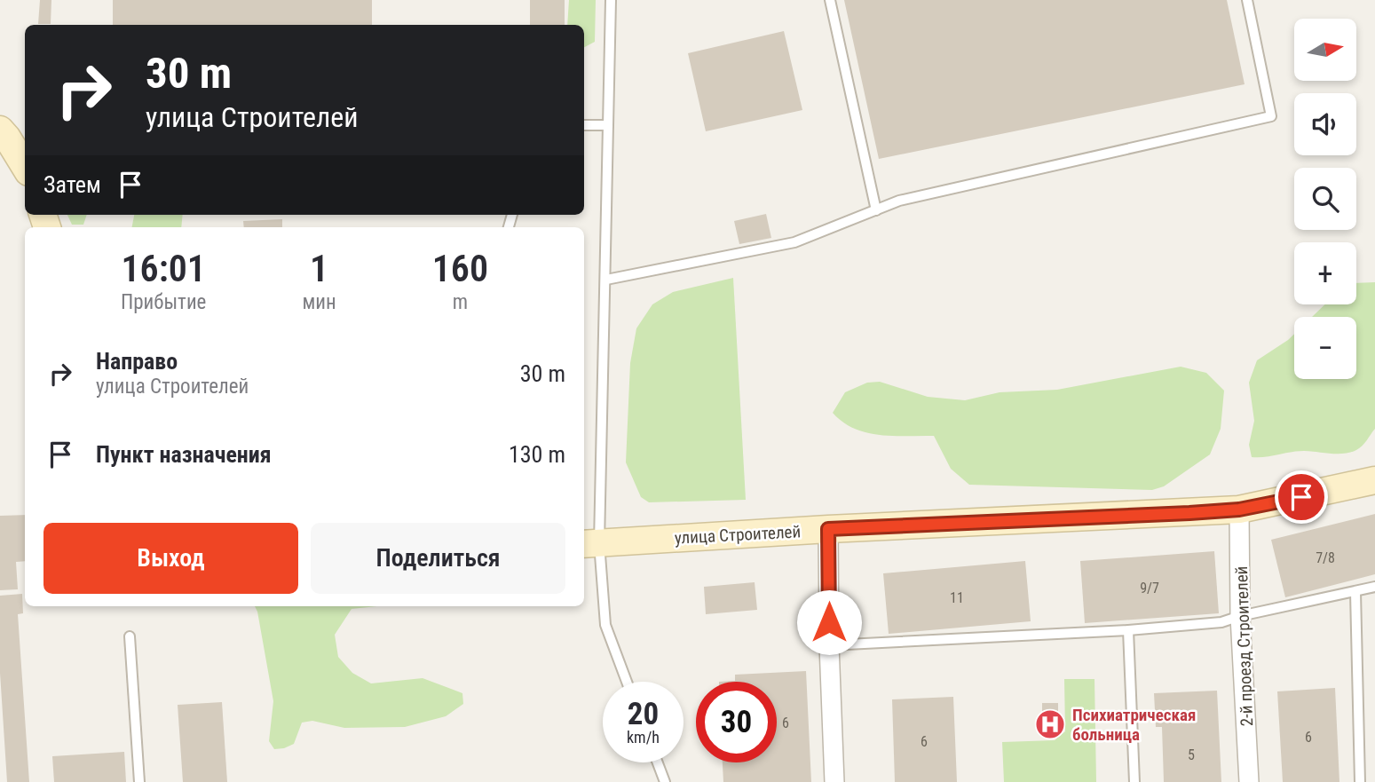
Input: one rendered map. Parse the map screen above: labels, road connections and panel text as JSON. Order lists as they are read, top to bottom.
{
  "streets": {
    "main road": ["улица Строителей"],
    "street": ["2-й проезд Строителей"]
  },
  "crossings": [
    ["улица Строителей", "2-й проезд Строителей"]
  ],
  "places": {
    "hospital": ["Психиатрическая больница"]
  },
  "house_numbers": [
    "7/8",
    "9/7",
    "11",
    "6",
    "6",
    "6",
    "5"
  ],
  "north": "right",
  "page": {
    "map_buttons": ["+", "−"],
    "turn": ["30 m", "улица Строителей"],
    "then": "Затем",
    "eta": [
      "16:01",
      "Прибытие",
      "1",
      "мин",
      "160",
      "m"
    ],
    "list": [
      {
        "name": "Направо",
        "note": "улица Строителей",
        "value": "30 m"
      },
      {
        "name": "Пункт назначения",
        "value": "130 m"
      }
    ],
    "buttons": ["Выход", "Поделиться"],
    "speed": "20 km/h",
    "limit": "30"
  }
}
